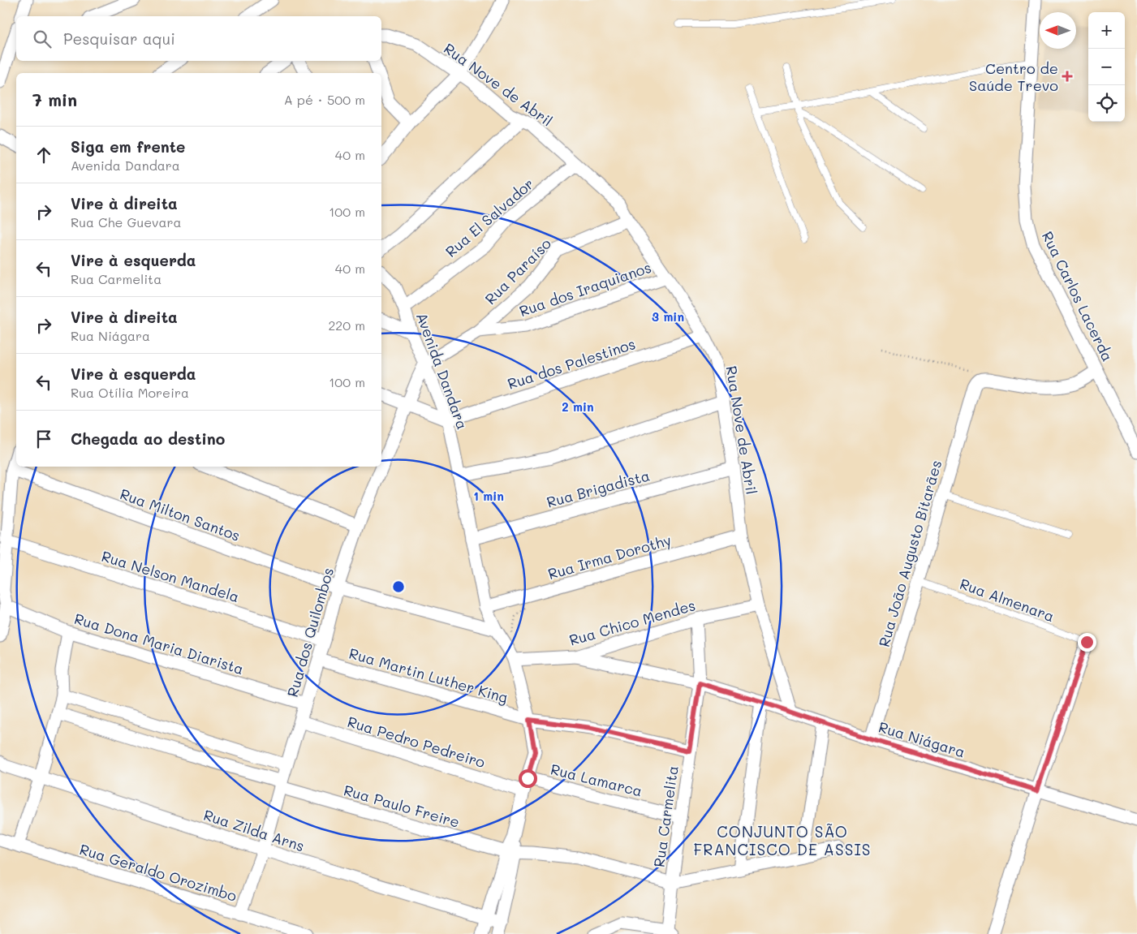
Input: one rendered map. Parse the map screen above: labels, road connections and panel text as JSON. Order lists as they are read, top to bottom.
{
  "streets": {
    "street": [
      "Rua Nove de Abril",
      "Rua El Salvador",
      "Rua Paraíso",
      "Rua dos Iraquianos",
      "Rua Carlos Lacerda",
      "Rua dos Palestinos",
      "Avenida Dandara",
      "Rua Brigadista",
      "Rua Milton Santos",
      "Rua João Augusto Bitarães",
      "Rua Irma Dorothy",
      "Rua Nelson Mandela",
      "Rua Chico Mendes",
      "Rua dos Quilombos",
      "Rua Dona Maria Diarista",
      "Rua Martin Luther King",
      "Rua Niágara",
      "Rua Pedro Pedreiro",
      "Rua Lamarca",
      "Rua Paulo Freire",
      "Rua Carmelita",
      "Rua Zilda Arns",
      "Rua Geraldo Orozimbo"
    ],
    "lane": ["Rua Almenara"]
  },
  "crossings": [
    ["Rua Nove de Abril", "Rua El Salvador"],
    ["Rua Nove de Abril", "Rua Paraíso"],
    ["Rua Nove de Abril", "Rua dos Iraquianos"],
    ["Rua Nove de Abril", "Rua dos Palestinos"],
    ["Rua Nove de Abril", "Rua Brigadista"],
    ["Rua Nove de Abril", "Rua Irma Dorothy"],
    ["Rua Nove de Abril", "Rua Chico Mendes"],
    ["Rua Nove de Abril", "Rua Niágara"],
    ["Rua El Salvador", "Avenida Dandara"],
    ["Rua Paraíso", "Rua dos Iraquianos"],
    ["Rua dos Iraquianos", "Avenida Dandara"],
    ["Rua dos Iraquianos", "Rua dos Quilombos"],
    ["Rua dos Palestinos", "Avenida Dandara"],
    ["Avenida Dandara", "Rua Brigadista"],
    ["Avenida Dandara", "Rua Milton Santos"],
    ["Avenida Dandara", "Rua Irma Dorothy"],
    ["Avenida Dandara", "Rua Chico Mendes"],
    ["Avenida Dandara", "Rua dos Quilombos"],
    ["Avenida Dandara", "Rua Martin Luther King"],
    ["Avenida Dandara", "Rua Pedro Pedreiro"],
    ["Avenida Dandara", "Rua Lamarca"],
    ["Avenida Dandara", "Rua Paulo Freire"],
    ["Avenida Dandara", "Rua Zilda Arns"],
    ["Rua Milton Santos", "Rua dos Quilombos"],
    ["Rua João Augusto Bitarães", "Rua Almenara"],
    ["Rua João Augusto Bitarães", "Rua Niágara"],
    ["Rua Nelson Mandela", "Rua dos Quilombos"],
    ["Rua Chico Mendes", "Rua Niágara"],
    ["Rua Chico Mendes", "Rua Carmelita"],
    ["Rua dos Quilombos", "Rua Dona Maria Diarista"],
    ["Rua dos Quilombos", "Rua Martin Luther King"],
    ["Rua dos Quilombos", "Rua Pedro Pedreiro"],
    ["Rua dos Quilombos", "Rua Paulo Freire"],
    ["Rua dos Quilombos", "Rua Zilda Arns"],
    ["Rua dos Quilombos", "Rua Geraldo Orozimbo"],
    ["Rua Martin Luther King", "Rua Carmelita"],
    ["Rua Niágara", "Rua Carmelita"],
    ["Rua Lamarca", "Rua Carmelita"],
    ["Rua Paulo Freire", "Rua Carmelita"]
  ],
  "districts": ["CONJUNTO SÃO FRANCISCO DE ASSIS"],
  "places": {
    "health": ["Centro de Saúde Trevo"]
  },
  "north": "left",
  "page": {
    "map_buttons": ["+", "−"],
    "search": "Pesquisar aqui",
    "heading": ["7 min", "A pé · 500 m"],
    "list": [
      ["Siga em frente", "Avenida Dandara", "40 m"],
      ["Vire à direita", "Rua Che Guevara", "100 m"],
      ["Vire à esquerda", "Rua Carmelita", "40 m"],
      ["Vire à direita", "Rua Niágara", "220 m"],
      ["Vire à esquerda", "Rua Otília Moreira", "100 m"],
      "Chegada ao destino"
    ]
  },
  "rings": ["3 min", "2 min", "1 min"]
}
